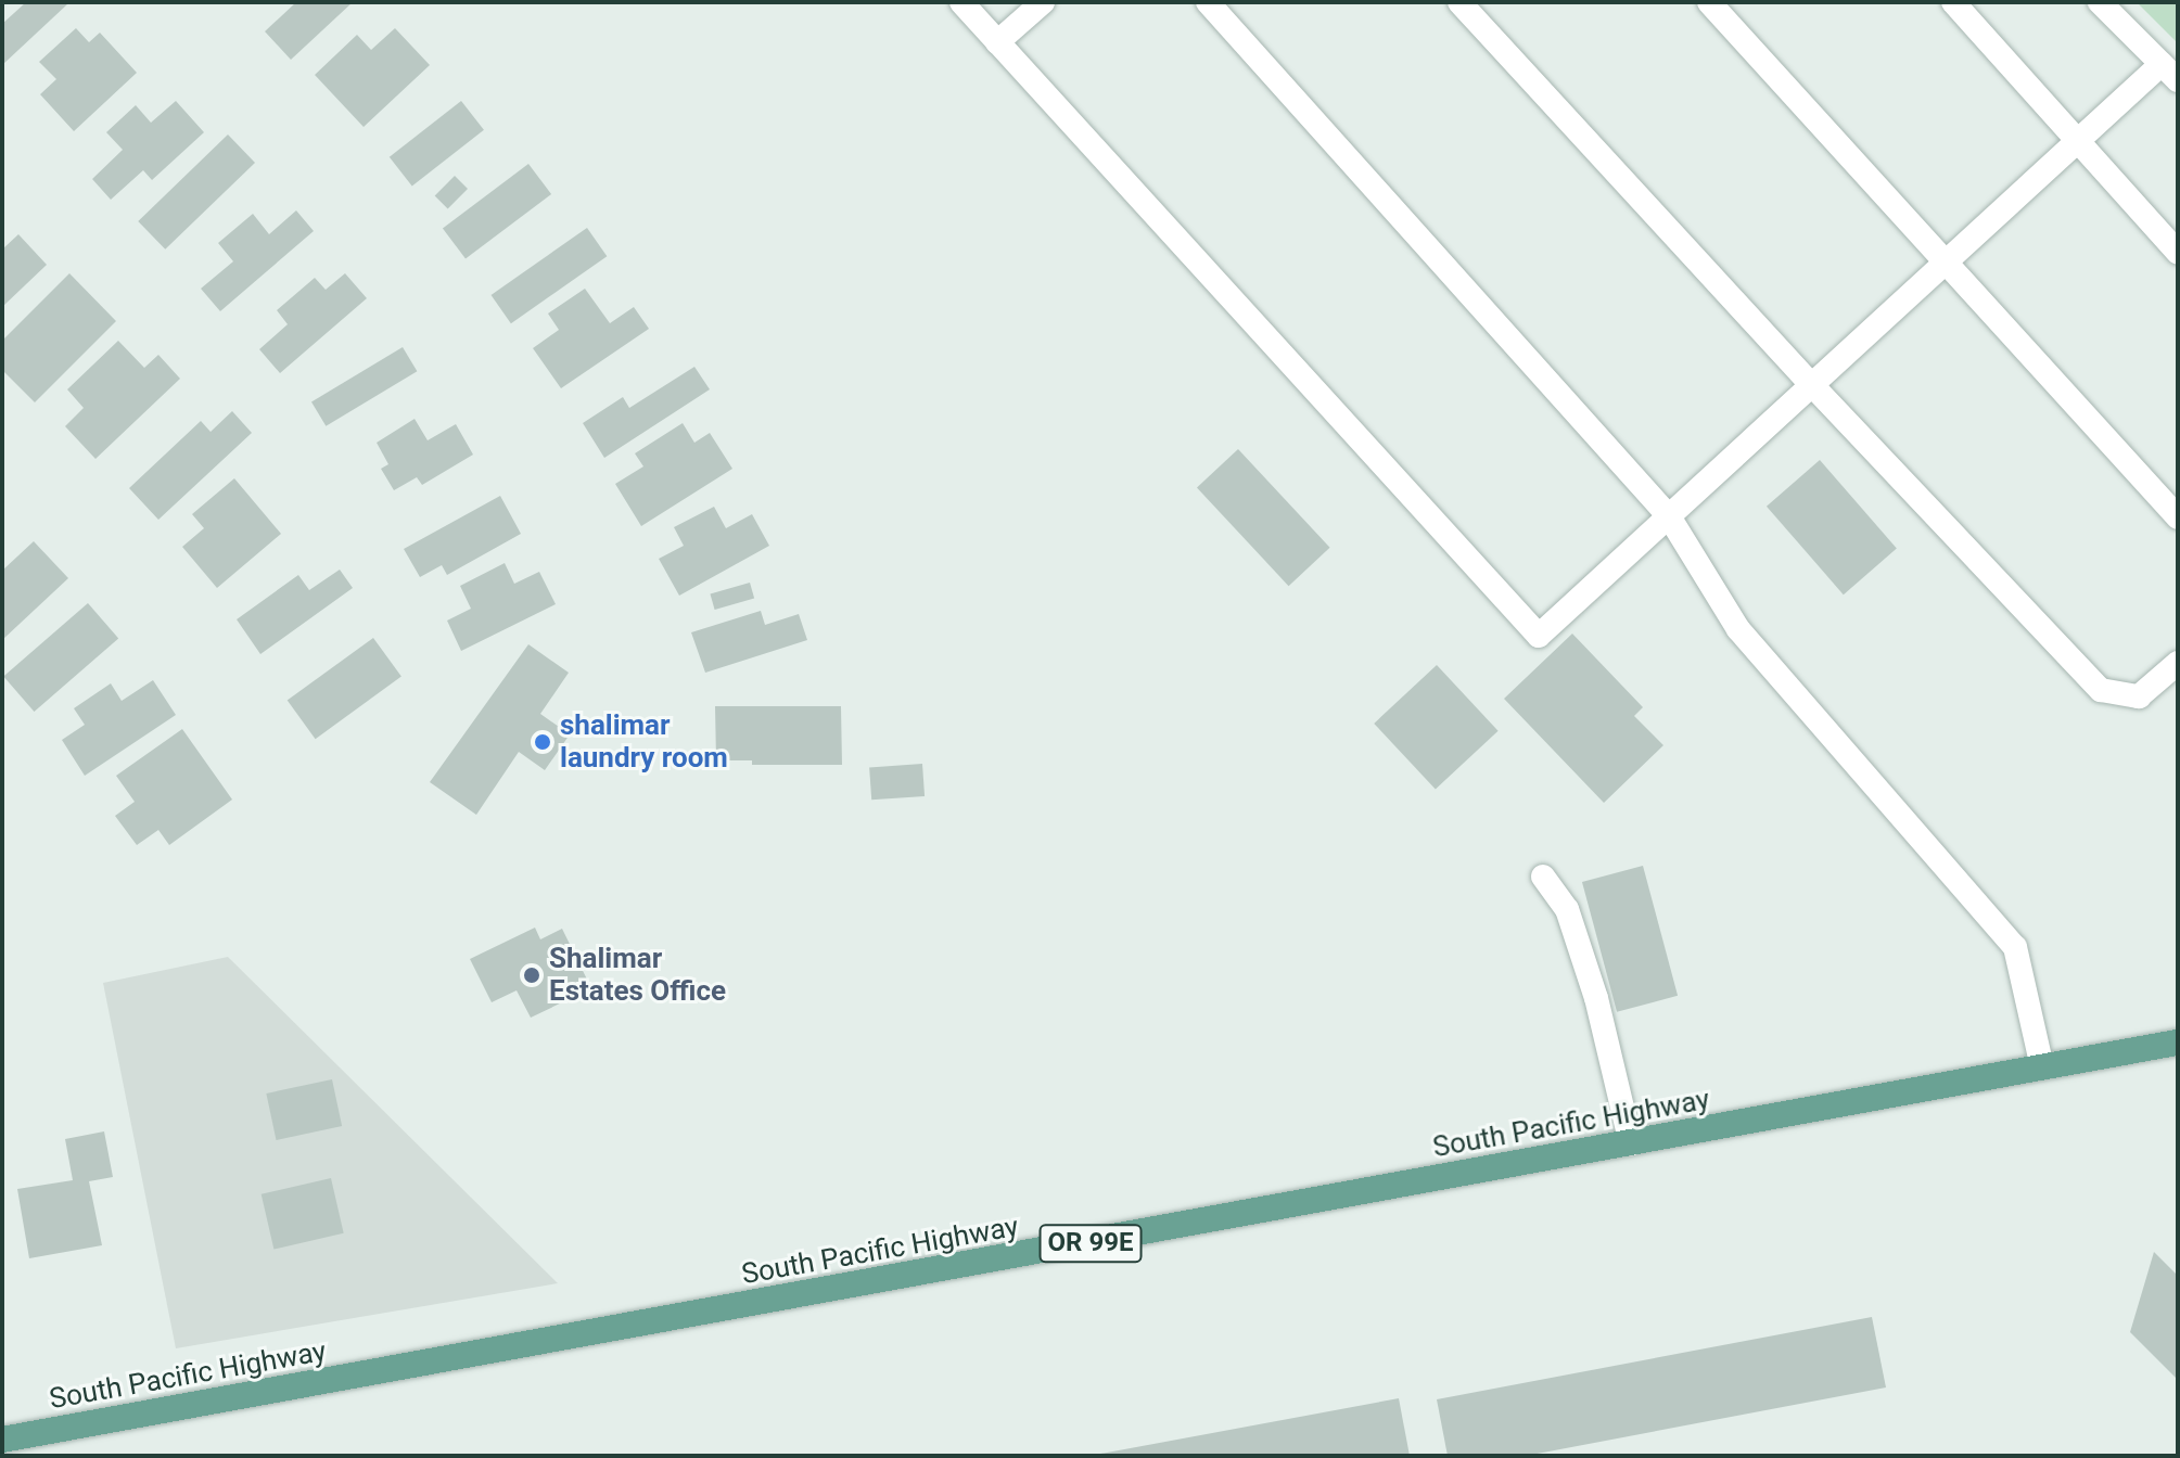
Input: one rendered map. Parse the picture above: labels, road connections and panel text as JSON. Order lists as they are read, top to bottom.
{
  "streets": {
    "main road": ["South Pacific Highway", "OR 99E"]
  },
  "places": ["shalimar laundry room", "Shalimar Estates Office"]
}
